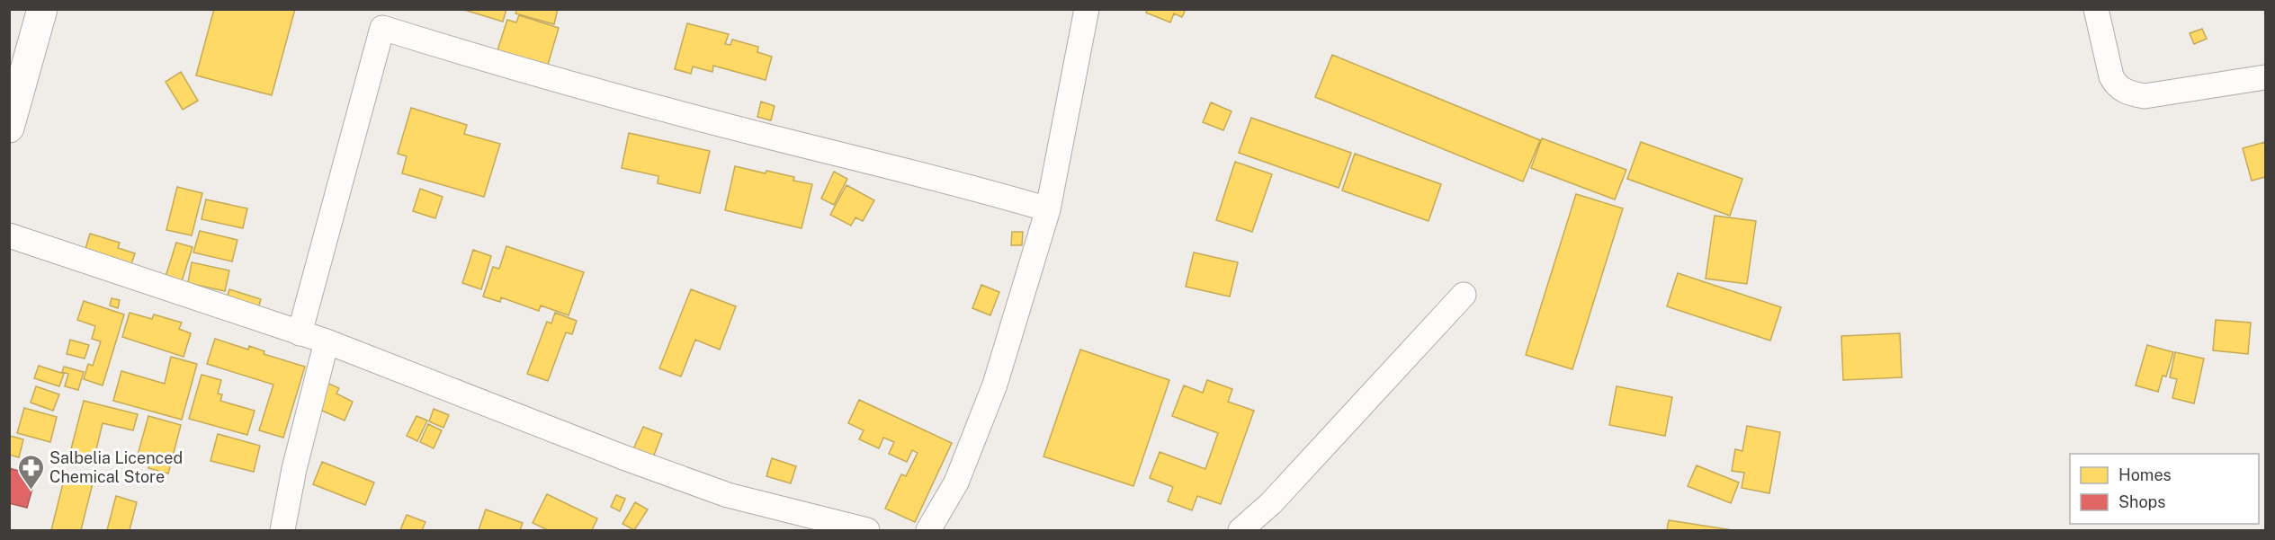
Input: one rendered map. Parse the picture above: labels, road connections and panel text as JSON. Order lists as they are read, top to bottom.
{
  "places": {
    "pharmacy": ["Salbelia Licenced Chemical Store"]
  },
  "legend": ["Homes", "Shops"]
}
